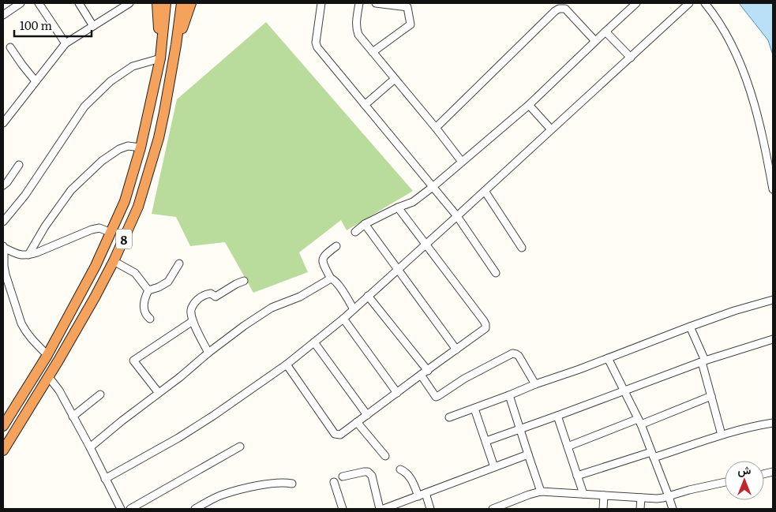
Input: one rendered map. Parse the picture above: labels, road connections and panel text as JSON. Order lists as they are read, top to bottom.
{
  "streets": {
    "highway": ["8"]
  },
  "scale_bar": "100 m",
  "north": "top"
}
